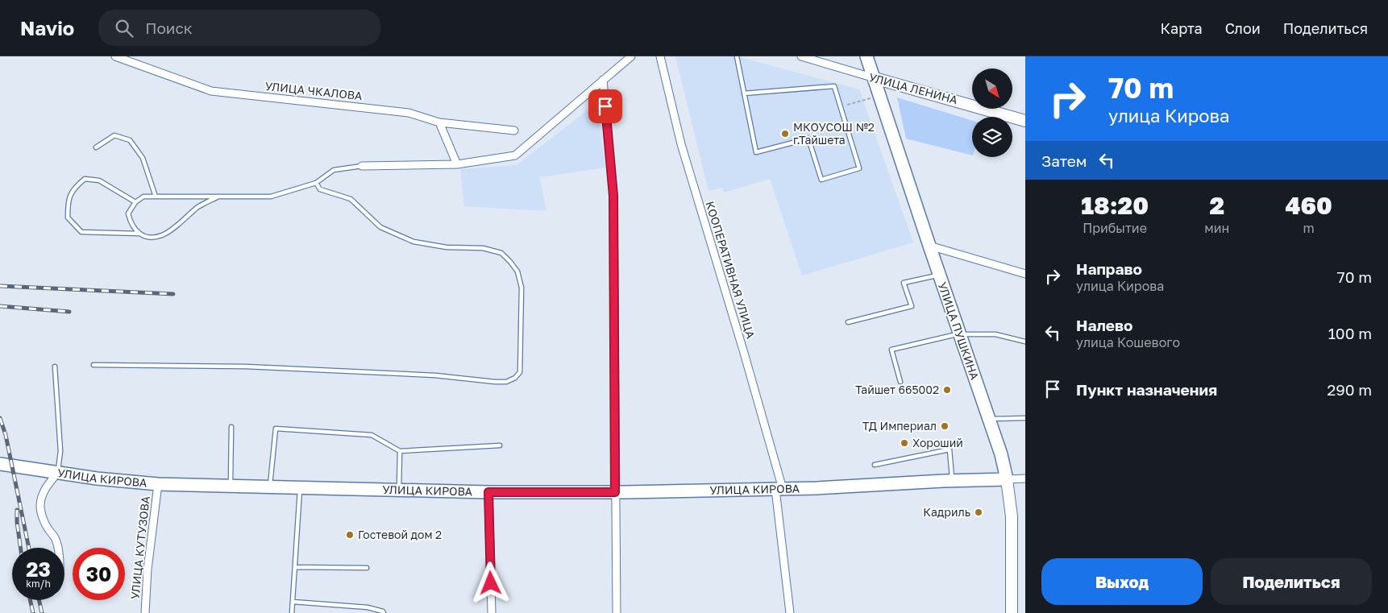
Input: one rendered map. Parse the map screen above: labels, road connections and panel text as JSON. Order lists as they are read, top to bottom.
{
  "streets": {
    "main road": ["УЛИЦА ЛЕНИНА", "УЛИЦА ПУШКИНА", "УЛИЦА КИРОВА"],
    "street": ["УЛИЦА ЧКАЛОВА", "КООПЕРАТИВНАЯ УЛИЦА", "УЛИЦА КУТУЗОВА"]
  },
  "crossings": [
    ["УЛИЦА ЛЕНИНА", "УЛИЦА ПУШКИНА"],
    ["КООПЕРАТИВНАЯ УЛИЦА", "УЛИЦА КИРОВА"],
    ["УЛИЦА ПУШКИНА", "УЛИЦА КИРОВА"],
    ["УЛИЦА КИРОВА", "УЛИЦА КУТУЗОВА"]
  ],
  "places": [
    "МКОУСОШ №2 г.Тайшета",
    "Тайшет 665002",
    "ТД Империал",
    "Хороший",
    "Кадриль",
    "Гостевой дом 2"
  ],
  "north": "bottom right",
  "page": {
    "header": "Navio",
    "search": "Поиск",
    "nav": ["Карта", "Слои", "Поделиться"],
    "turn": ["70 m", "улица Кирова"],
    "then": "Затем",
    "eta": [
      "18:20",
      "Прибытие",
      "2",
      "мин",
      "460",
      "m"
    ],
    "list": [
      {
        "name": "Направо",
        "note": "улица Кирова",
        "value": "70 m"
      },
      {
        "name": "Налево",
        "note": "улица Кошевого",
        "value": "100 m"
      },
      {
        "name": "Пункт назначения",
        "value": "290 m"
      }
    ],
    "speed": "23 km/h",
    "limit": "30",
    "buttons": ["Выход", "Поделиться"]
  }
}
